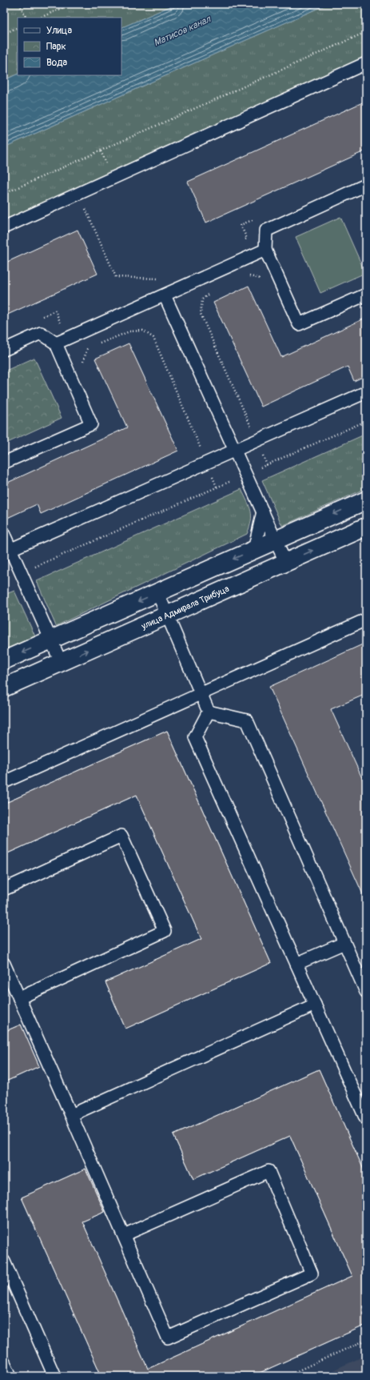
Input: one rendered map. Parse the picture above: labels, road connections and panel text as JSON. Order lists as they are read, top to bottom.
{
  "streets": {
    "street": ["улица Адмирала Трибуца"]
  },
  "water": ["Матисов канал"],
  "legend": ["Улица", "Парк", "Вода"]
}
